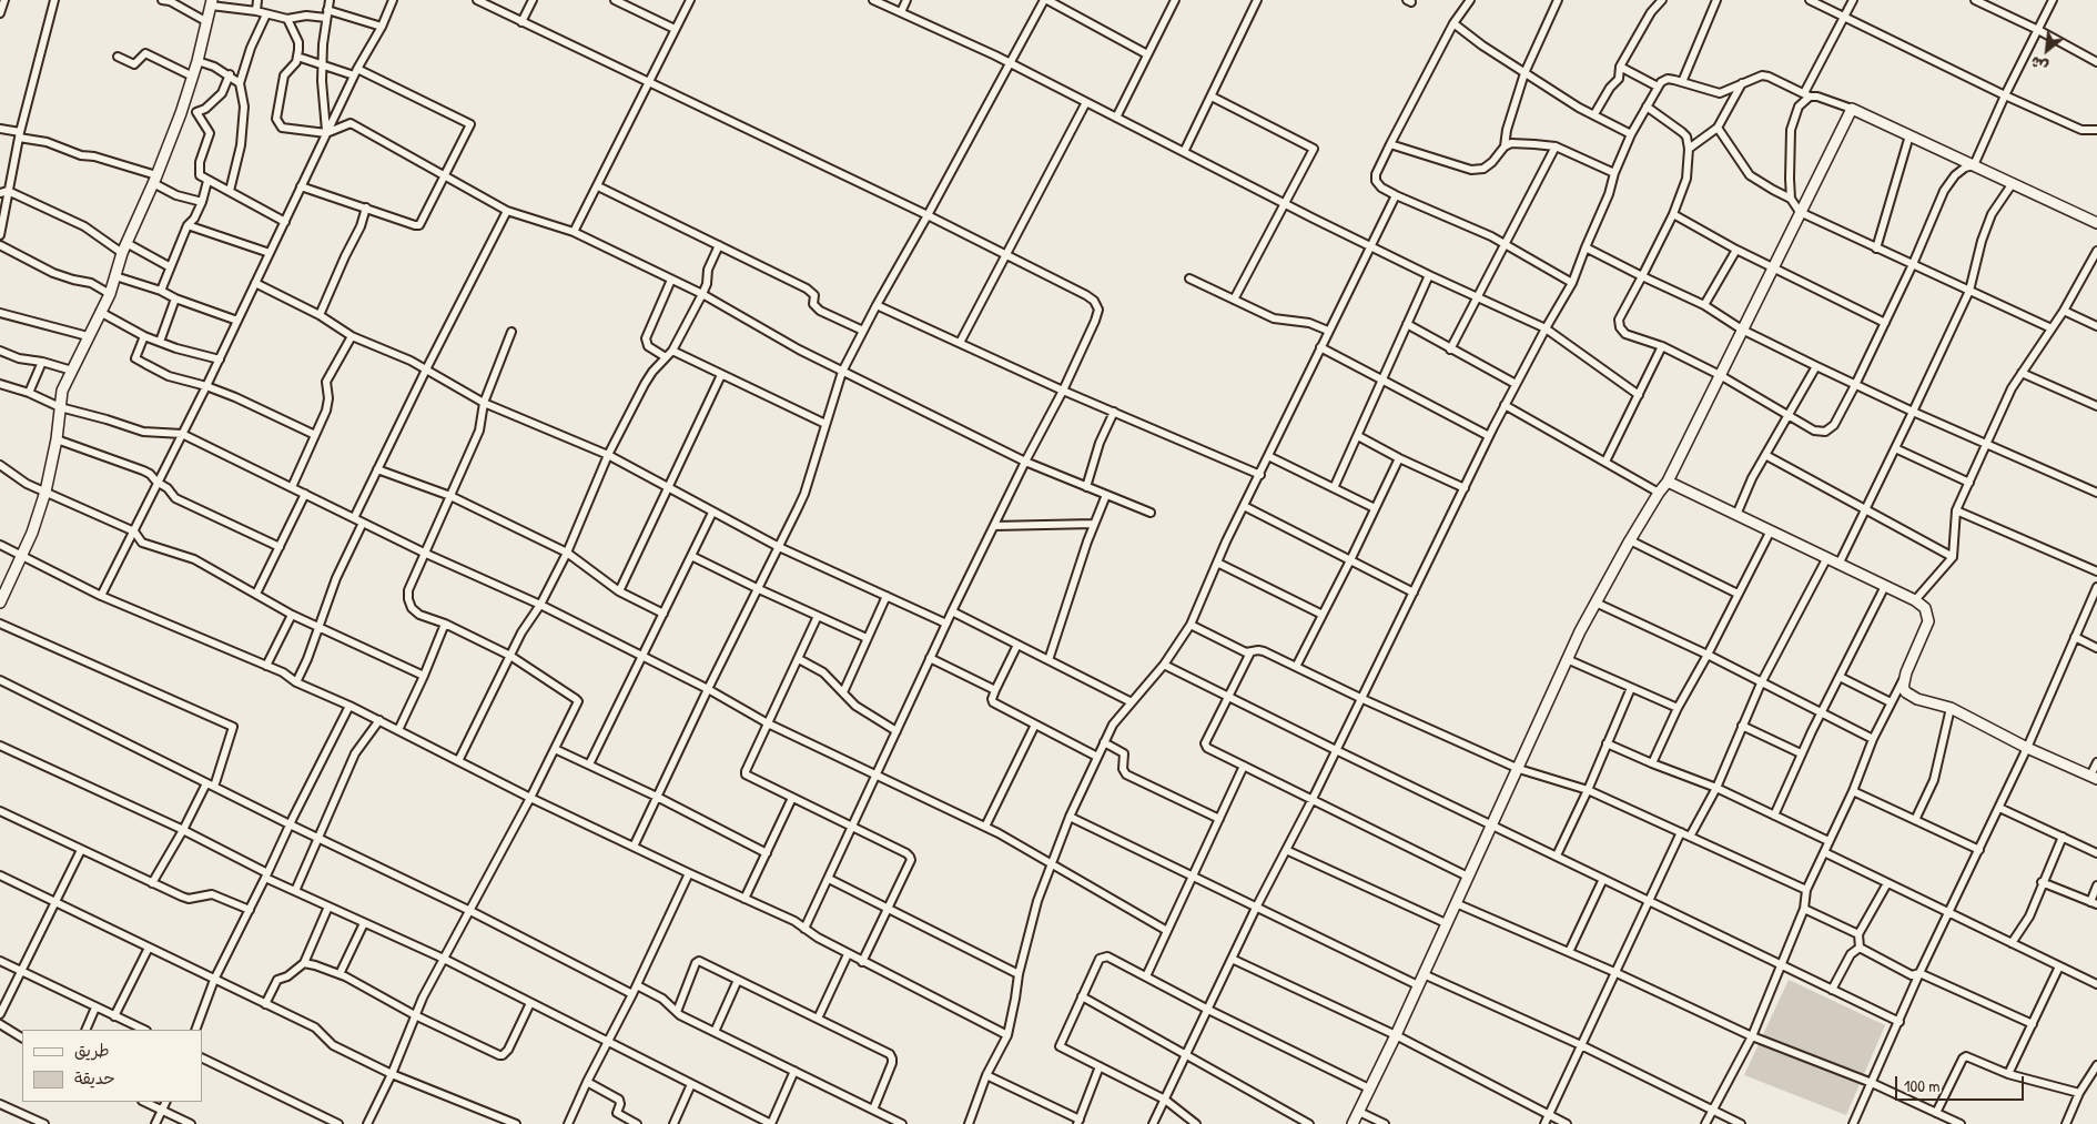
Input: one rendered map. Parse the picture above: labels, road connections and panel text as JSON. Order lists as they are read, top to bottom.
{
  "legend": ["طريق", "حديقة"],
  "scale_bar": "100 m",
  "north": "bottom left"
}
